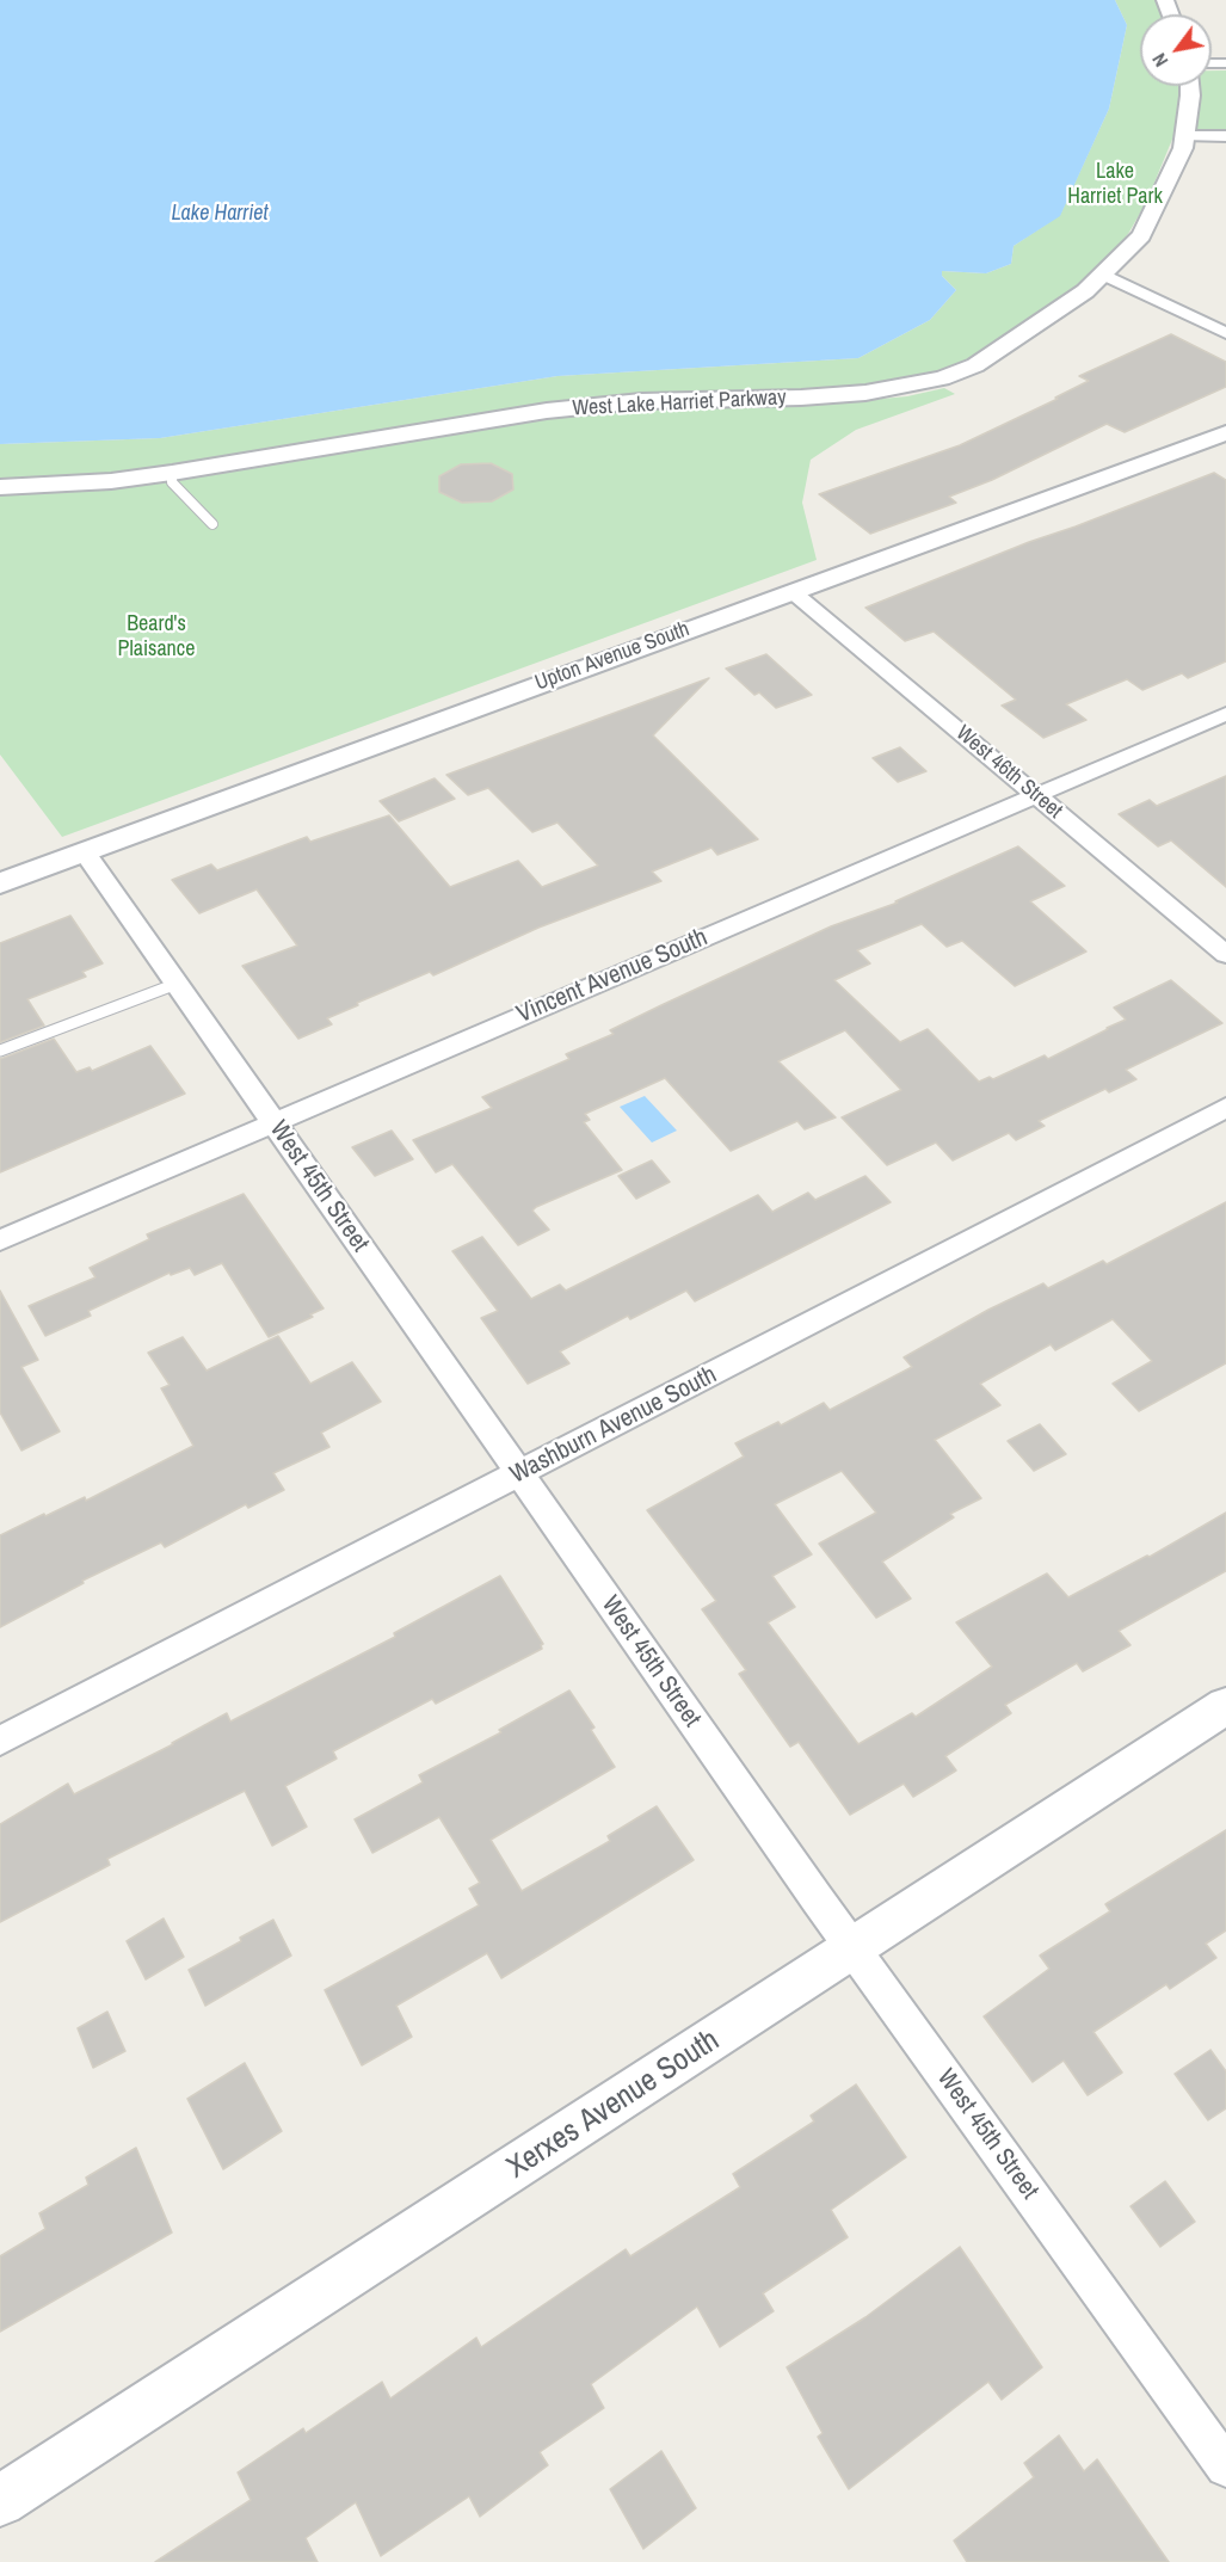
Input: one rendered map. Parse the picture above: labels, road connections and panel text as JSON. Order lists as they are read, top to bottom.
{
  "streets": {
    "street": [
      "West Lake Harriet Parkway",
      "Upton Avenue South",
      "West 46th Street",
      "Vincent Avenue South",
      "West 45th Street",
      "Washburn Avenue South",
      "Xerxes Avenue South"
    ]
  },
  "crossings": [
    ["Upton Avenue South", "West 46th Street"],
    ["Upton Avenue South", "West 45th Street"],
    ["West 46th Street", "Vincent Avenue South"],
    ["Vincent Avenue South", "West 45th Street"],
    ["West 45th Street", "Washburn Avenue South"],
    ["West 45th Street", "Xerxes Avenue South"]
  ],
  "water": ["Lake Harriet"],
  "parks": ["Lake Harriet Park", "Beard's Plaisance"],
  "north": "bottom left"
}
